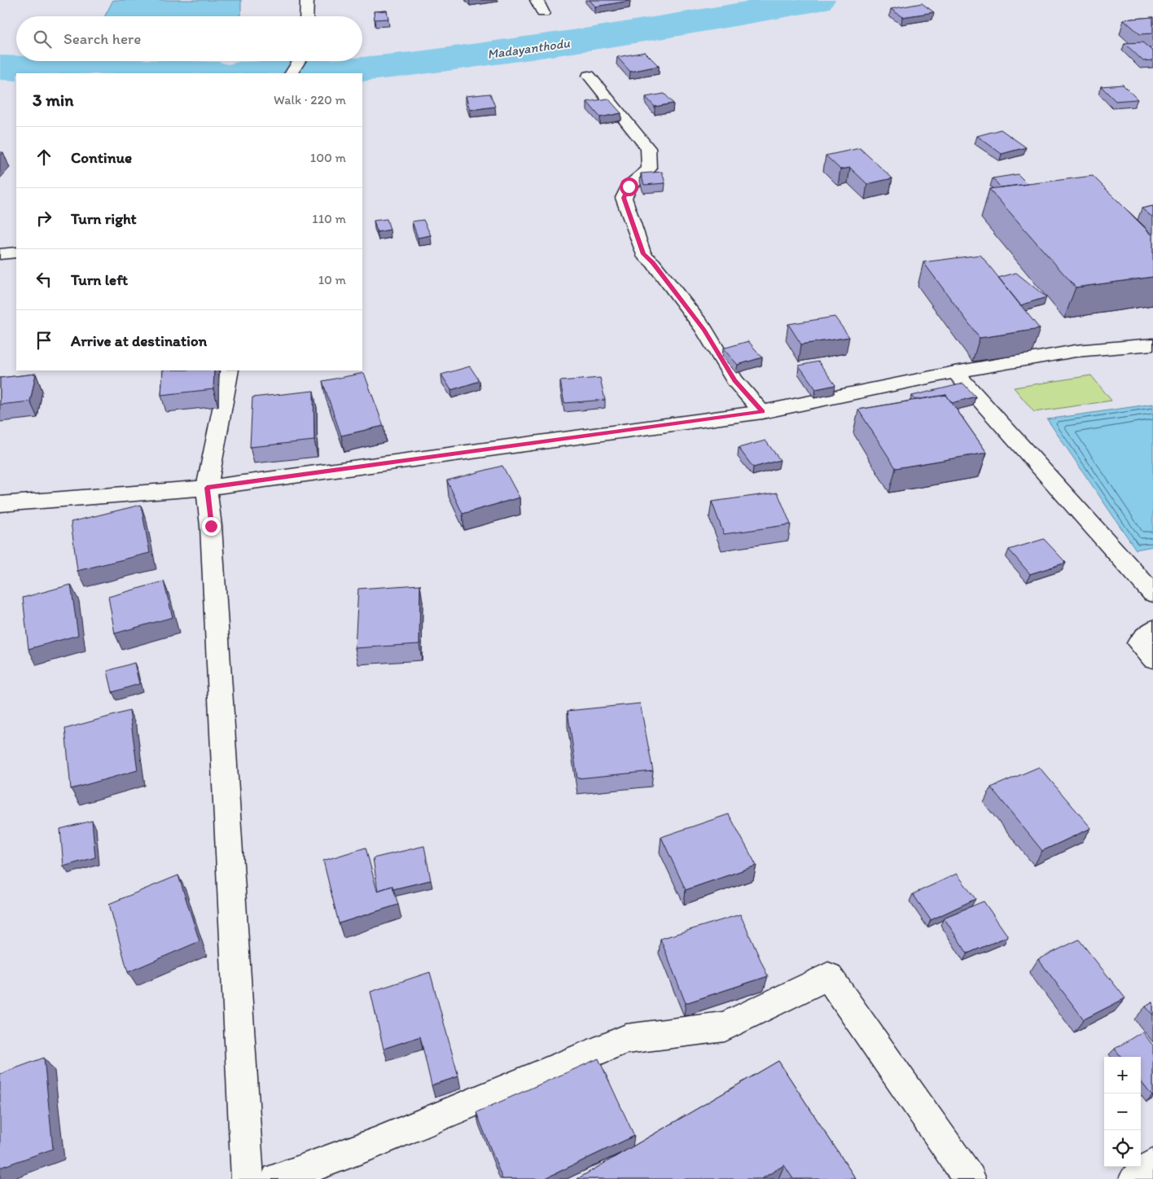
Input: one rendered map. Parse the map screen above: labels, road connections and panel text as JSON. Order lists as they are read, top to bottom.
{
  "water": ["Madayanthodu"],
  "page": {
    "search": "Search here",
    "heading": ["3 min", "Walk · 220 m"],
    "list": [
      ["Continue", "100 m"],
      ["Turn right", "110 m"],
      ["Turn left", "10 m"],
      "Arrive at destination"
    ],
    "map_buttons": ["+", "−"]
  }
}
